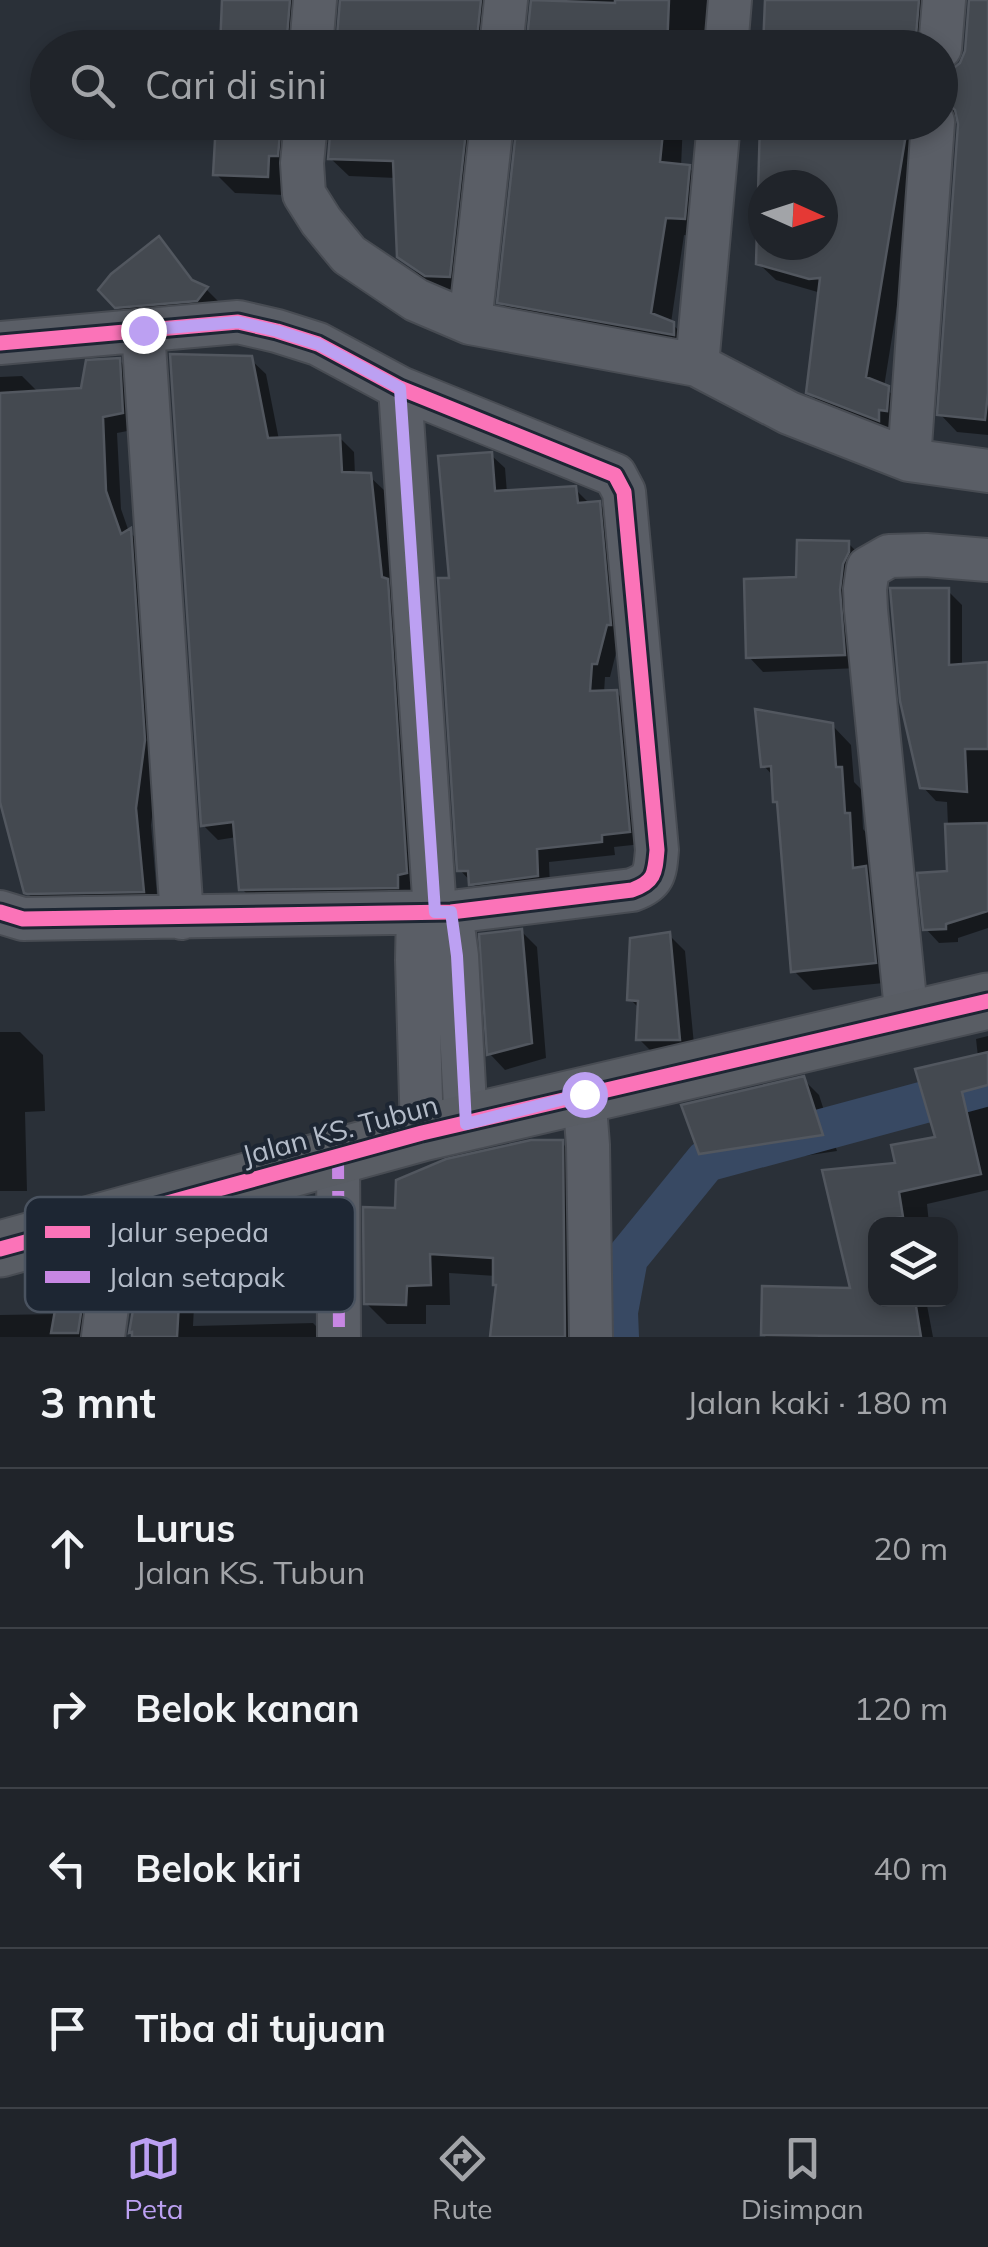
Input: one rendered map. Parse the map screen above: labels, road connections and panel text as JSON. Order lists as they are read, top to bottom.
{
  "streets": {
    "street": ["Jalan KS. Tubun"]
  },
  "legend": ["Jalur sepeda", "Jalan setapak"],
  "north": "right",
  "page": {
    "search": "Cari di sini",
    "heading": ["3 mnt", "Jalan kaki · 180 m"],
    "list": [
      ["Lurus", "Jalan KS. Tubun", "20 m"],
      ["Belok kanan", "120 m"],
      ["Belok kiri", "40 m"],
      "Tiba di tujuan"
    ],
    "nav": ["Peta", "Rute", "Disimpan"]
  }
}
